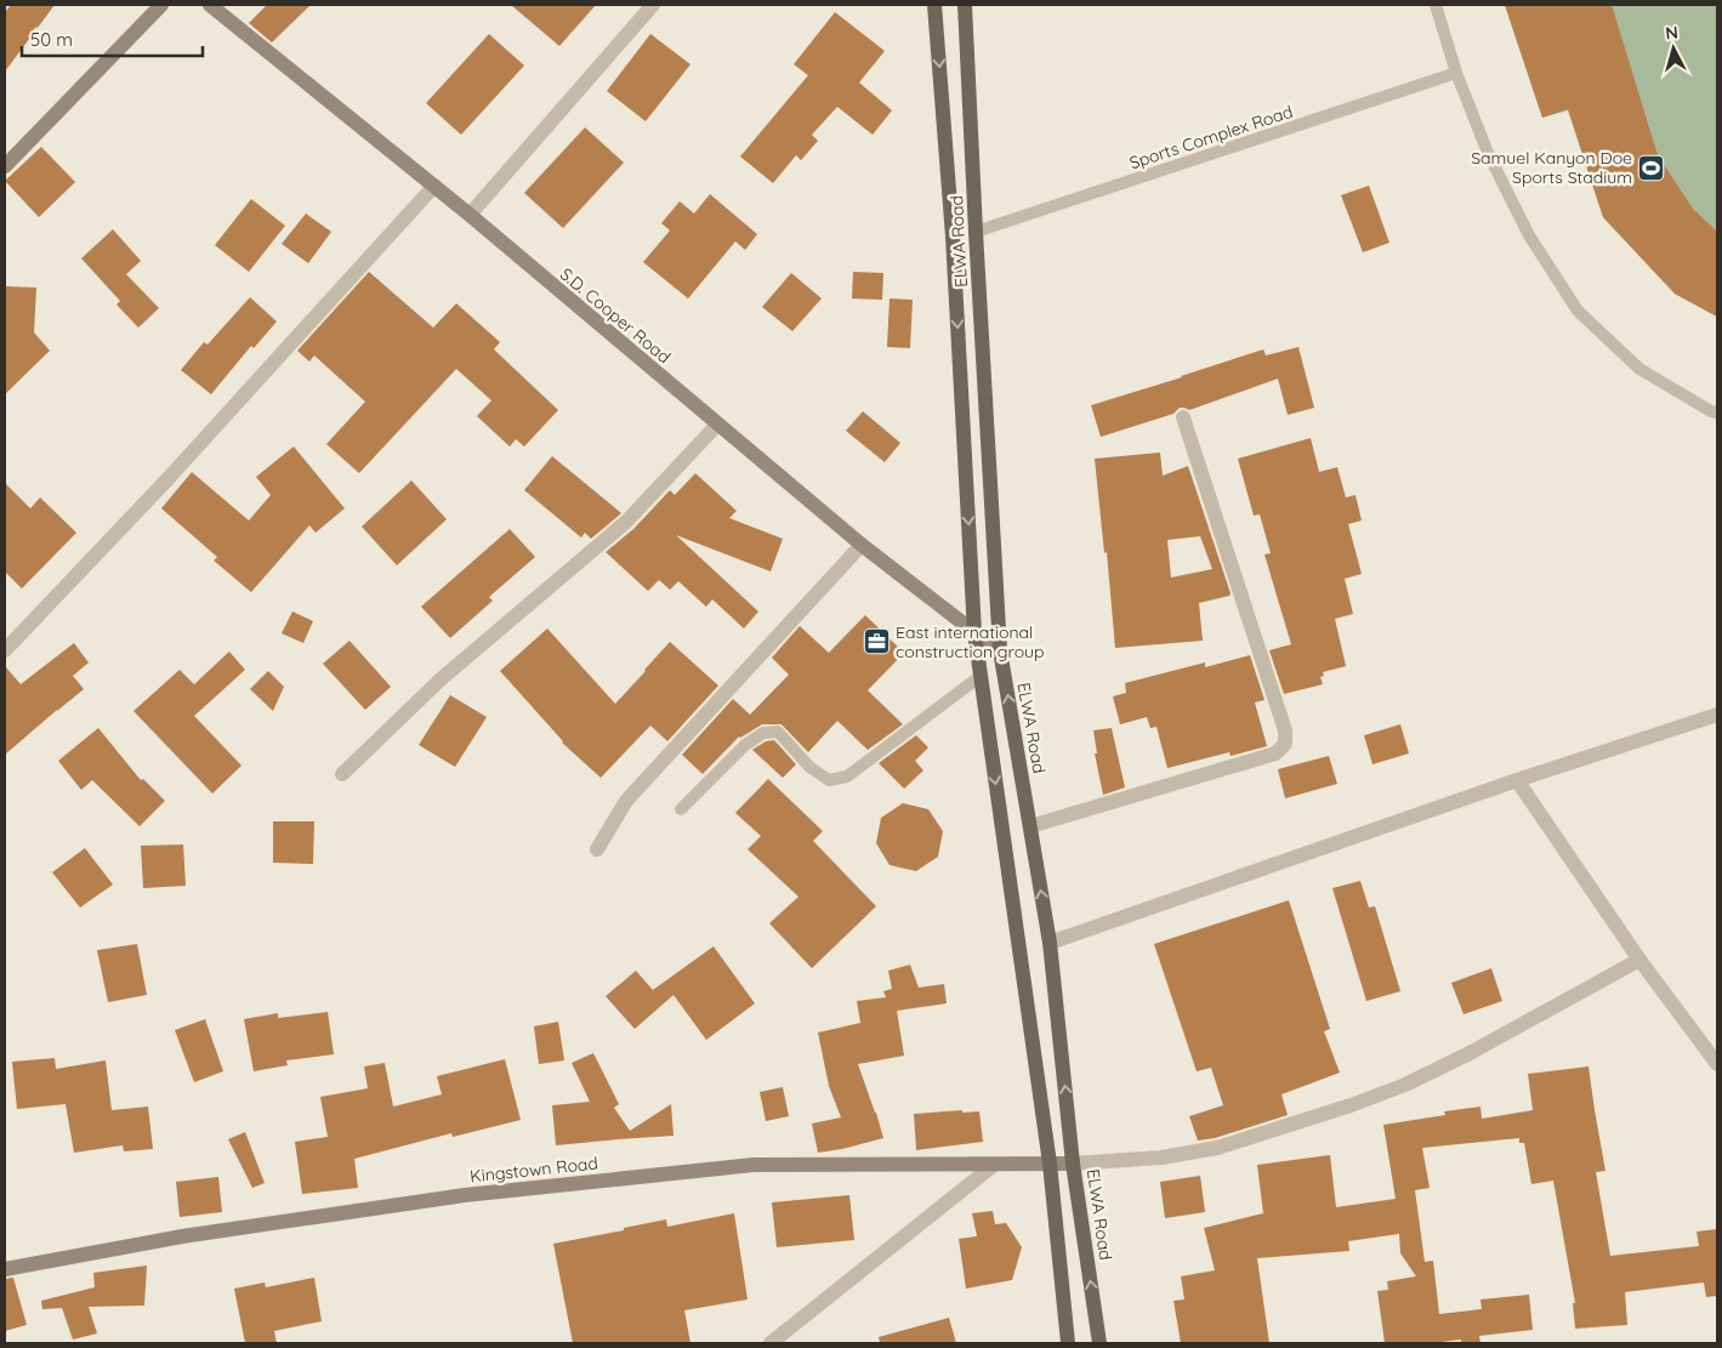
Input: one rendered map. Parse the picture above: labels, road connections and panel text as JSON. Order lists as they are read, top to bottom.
{
  "streets": {
    "main road": ["ELWA Road"],
    "street": ["S.D. Cooper Road", "Kingstown Road"],
    "lane": ["Sports Complex Road"]
  },
  "crossings": [
    ["Sports Complex Road", "ELWA Road"],
    ["ELWA Road", "S.D. Cooper Road"],
    ["ELWA Road", "Kingstown Road"]
  ],
  "places": {
    "sports": ["Samuel Kanyon Doe Sports Stadium"],
    "office": ["East international construction group"]
  },
  "scale_bar": "50 m",
  "north": "top"
}
